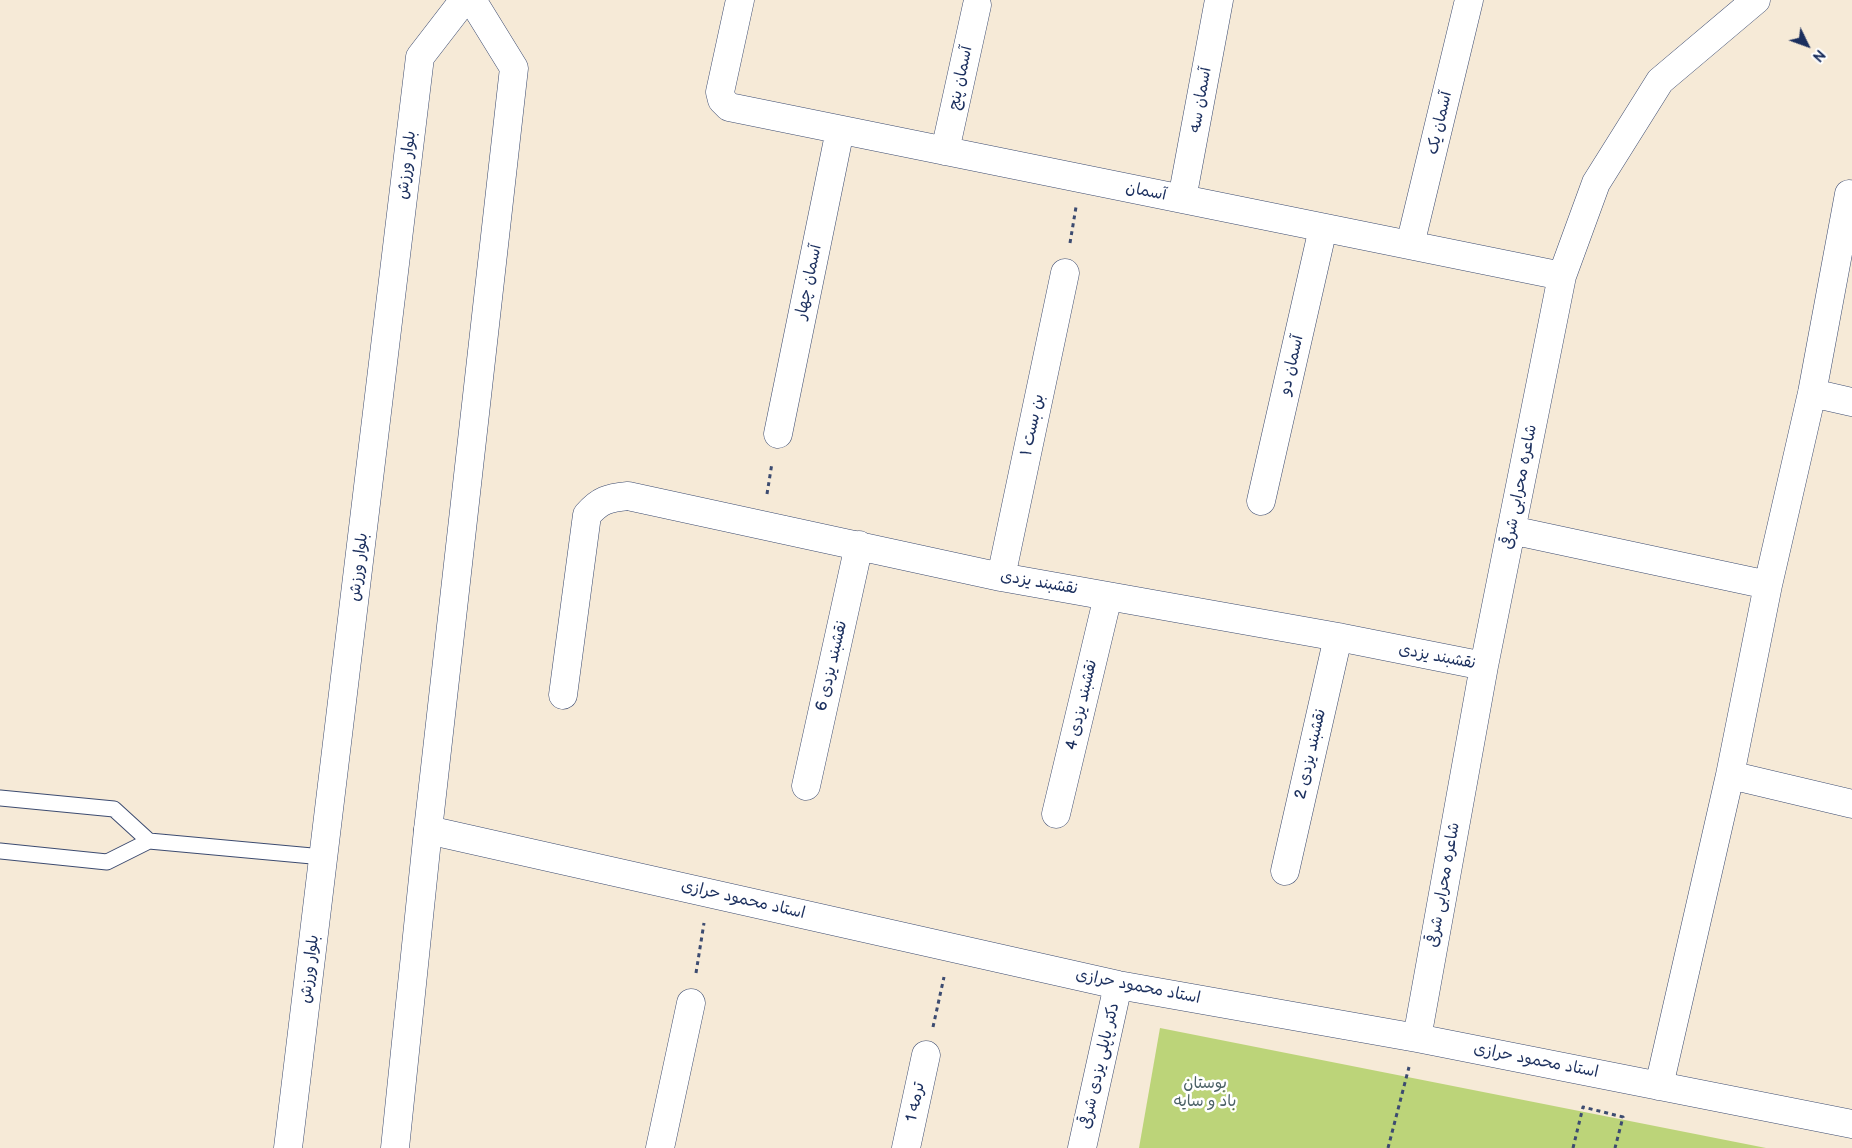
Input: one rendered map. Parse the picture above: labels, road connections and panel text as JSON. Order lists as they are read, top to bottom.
{
  "streets": {
    "street": [
      "آسمان پنج",
      "آسمان سه",
      "آسمان یک",
      "بلوار ورزش",
      "آسمان",
      "آسمان چهار",
      "آسمان دو",
      "بن بست ۱",
      "شاعره محرابی شرقی",
      "نقشبند یزدی",
      "نقشبند یزدی 6",
      "نقشبند یزدی 4",
      "نقشبند یزدی 2",
      "استاد محمود حرازی",
      "دکتر پاپلی یزدی شرقی",
      "ترمه 1"
    ]
  },
  "crossings": [
    ["آسمان پنج", "آسمان"],
    ["آسمان سه", "آسمان"],
    ["آسمان یک", "آسمان"],
    ["آسمان", "آسمان چهار"],
    ["آسمان", "آسمان دو"],
    ["آسمان", "شاعره محرابی شرقی"],
    ["بن بست ۱", "نقشبند یزدی"],
    ["شاعره محرابی شرقی", "نقشبند یزدی"],
    ["شاعره محرابی شرقی", "استاد محمود حرازی"],
    ["نقشبند یزدی", "نقشبند یزدی 6"],
    ["نقشبند یزدی", "نقشبند یزدی 4"],
    ["نقشبند یزدی", "نقشبند یزدی 2"],
    ["استاد محمود حرازی", "دکتر پاپلی یزدی شرقی"]
  ],
  "parks": ["بوستان باد و سایه"],
  "north": "bottom right"
}
